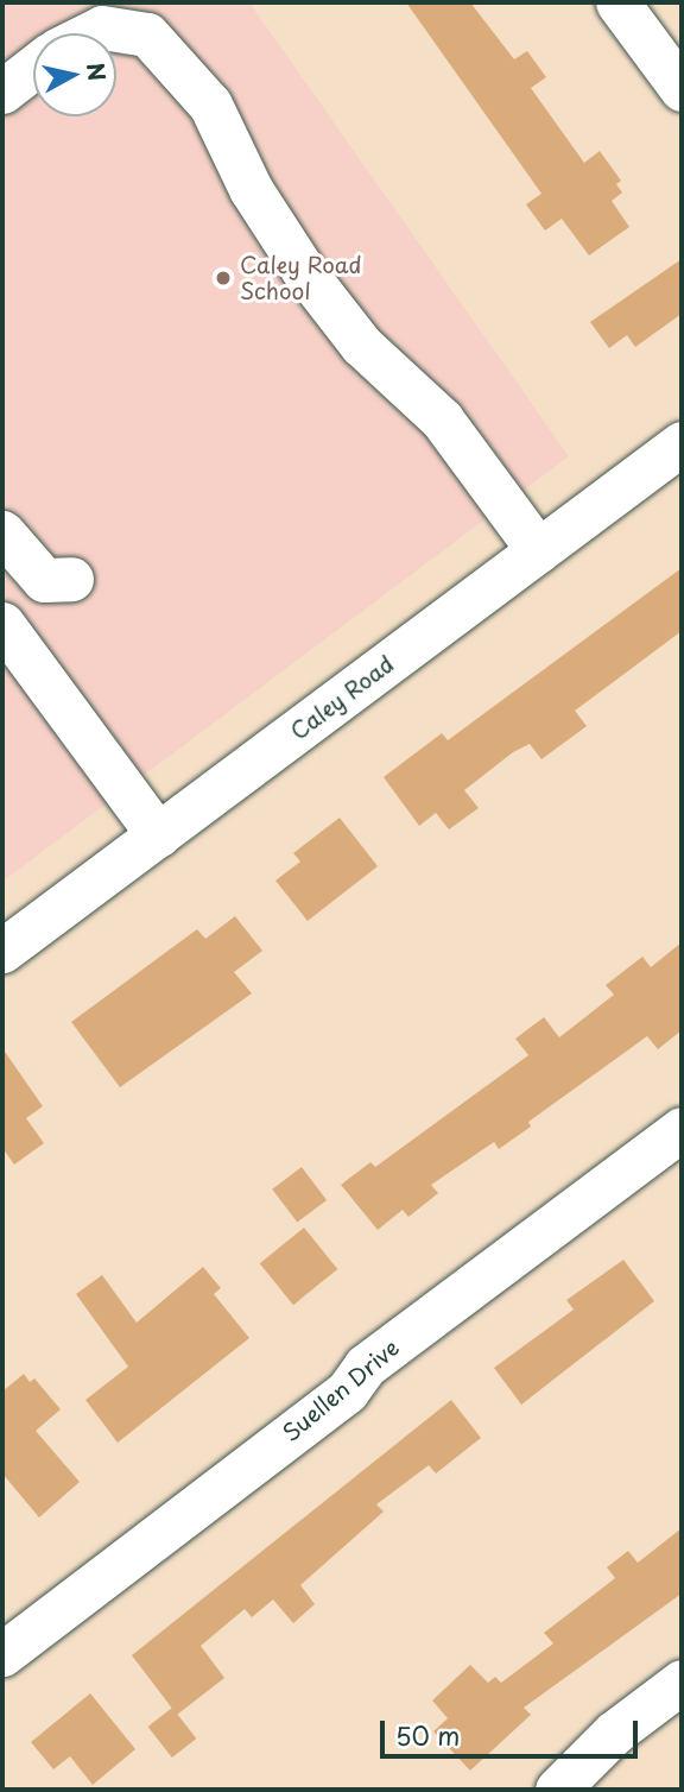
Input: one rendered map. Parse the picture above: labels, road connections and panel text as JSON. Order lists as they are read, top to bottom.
{
  "streets": {
    "street": ["Caley Road", "Suellen Drive"]
  },
  "places": ["Caley Road School"],
  "scale_bar": "50 m",
  "north": "right"
}
